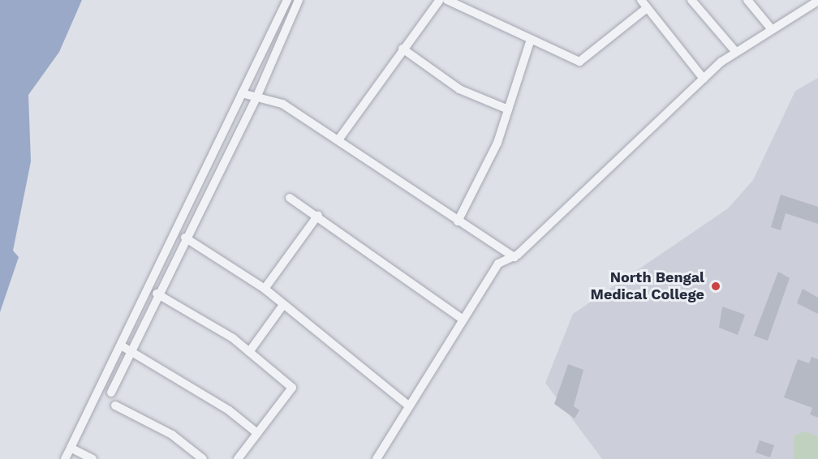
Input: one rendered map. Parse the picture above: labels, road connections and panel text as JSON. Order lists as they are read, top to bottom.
{
  "places": ["North Bengal Medical College"]
}
